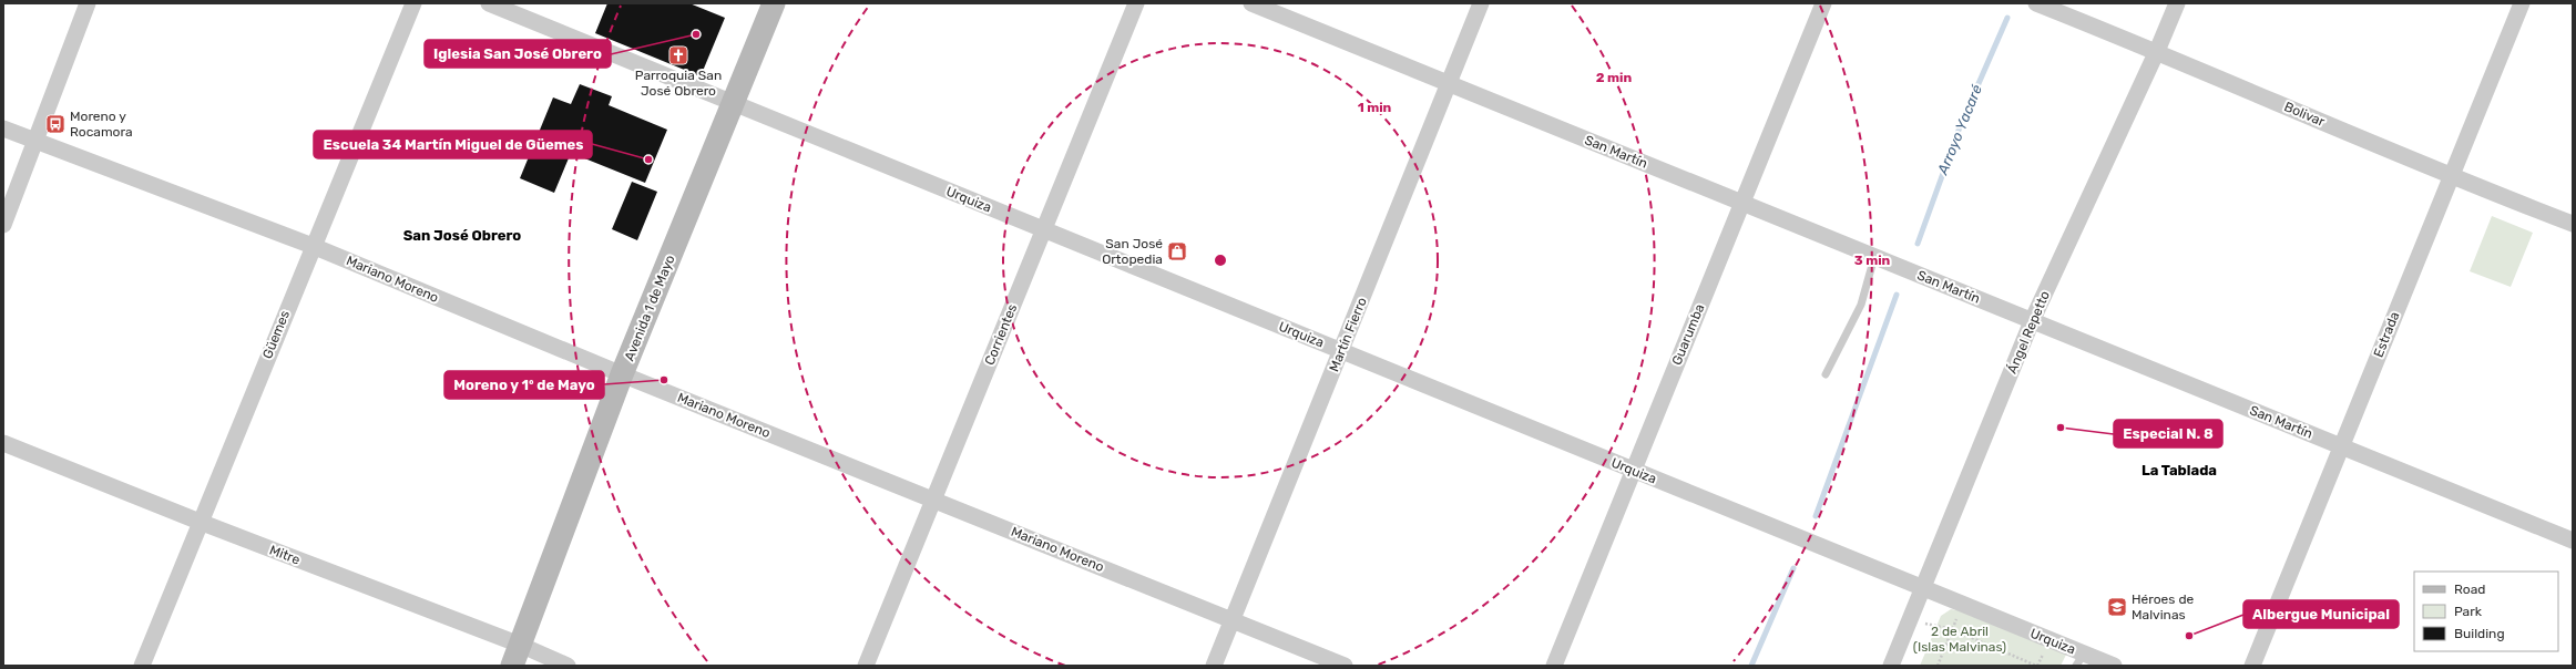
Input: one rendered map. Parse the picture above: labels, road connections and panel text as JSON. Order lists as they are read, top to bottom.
{
  "streets": {
    "main road": ["Avenida 1 de Mayo"],
    "street": [
      "Bolivar",
      "San Martín",
      "Urquiza",
      "Mariano Moreno",
      "Ángel Repetto",
      "Güemes",
      "Corrientes",
      "Martín Fierro",
      "Guarumba",
      "Estrada",
      "Mitre"
    ]
  },
  "crossings": [
    ["Bolivar", "Ángel Repetto"],
    ["Bolivar", "Estrada"],
    ["San Martín", "Ángel Repetto"],
    ["San Martín", "Martín Fierro"],
    ["San Martín", "Guarumba"],
    ["San Martín", "Estrada"],
    ["Urquiza", "Avenida 1 de Mayo"],
    ["Urquiza", "Ángel Repetto"],
    ["Urquiza", "Corrientes"],
    ["Urquiza", "Martín Fierro"],
    ["Urquiza", "Guarumba"],
    ["Mariano Moreno", "Avenida 1 de Mayo"],
    ["Mariano Moreno", "Güemes"],
    ["Mariano Moreno", "Corrientes"],
    ["Mariano Moreno", "Martín Fierro"],
    ["Avenida 1 de Mayo", "Mitre"],
    ["Güemes", "Mitre"]
  ],
  "districts": ["San José Obrero", "La Tablada"],
  "water": ["Arroyo Yacaré"],
  "parks": ["2 de Abril (Islas Malvinas)"],
  "places": {
    "other": [
      "Iglesia San José Obrero",
      "Escuela 34 Martín Miguel de Güemes",
      "Moreno y 1º de Mayo",
      "Especial N. 8",
      "Albergue Municipal"
    ],
    "church": ["Parroquia San José Obrero"],
    "bus stop": ["Moreno y Rocamora"],
    "shop": ["San José Ortopedia"],
    "school or university": ["Héroes de Malvinas"]
  },
  "legend": ["Road", "Park", "Building"],
  "rings": ["2 min", "1 min", "3 min"]
}
